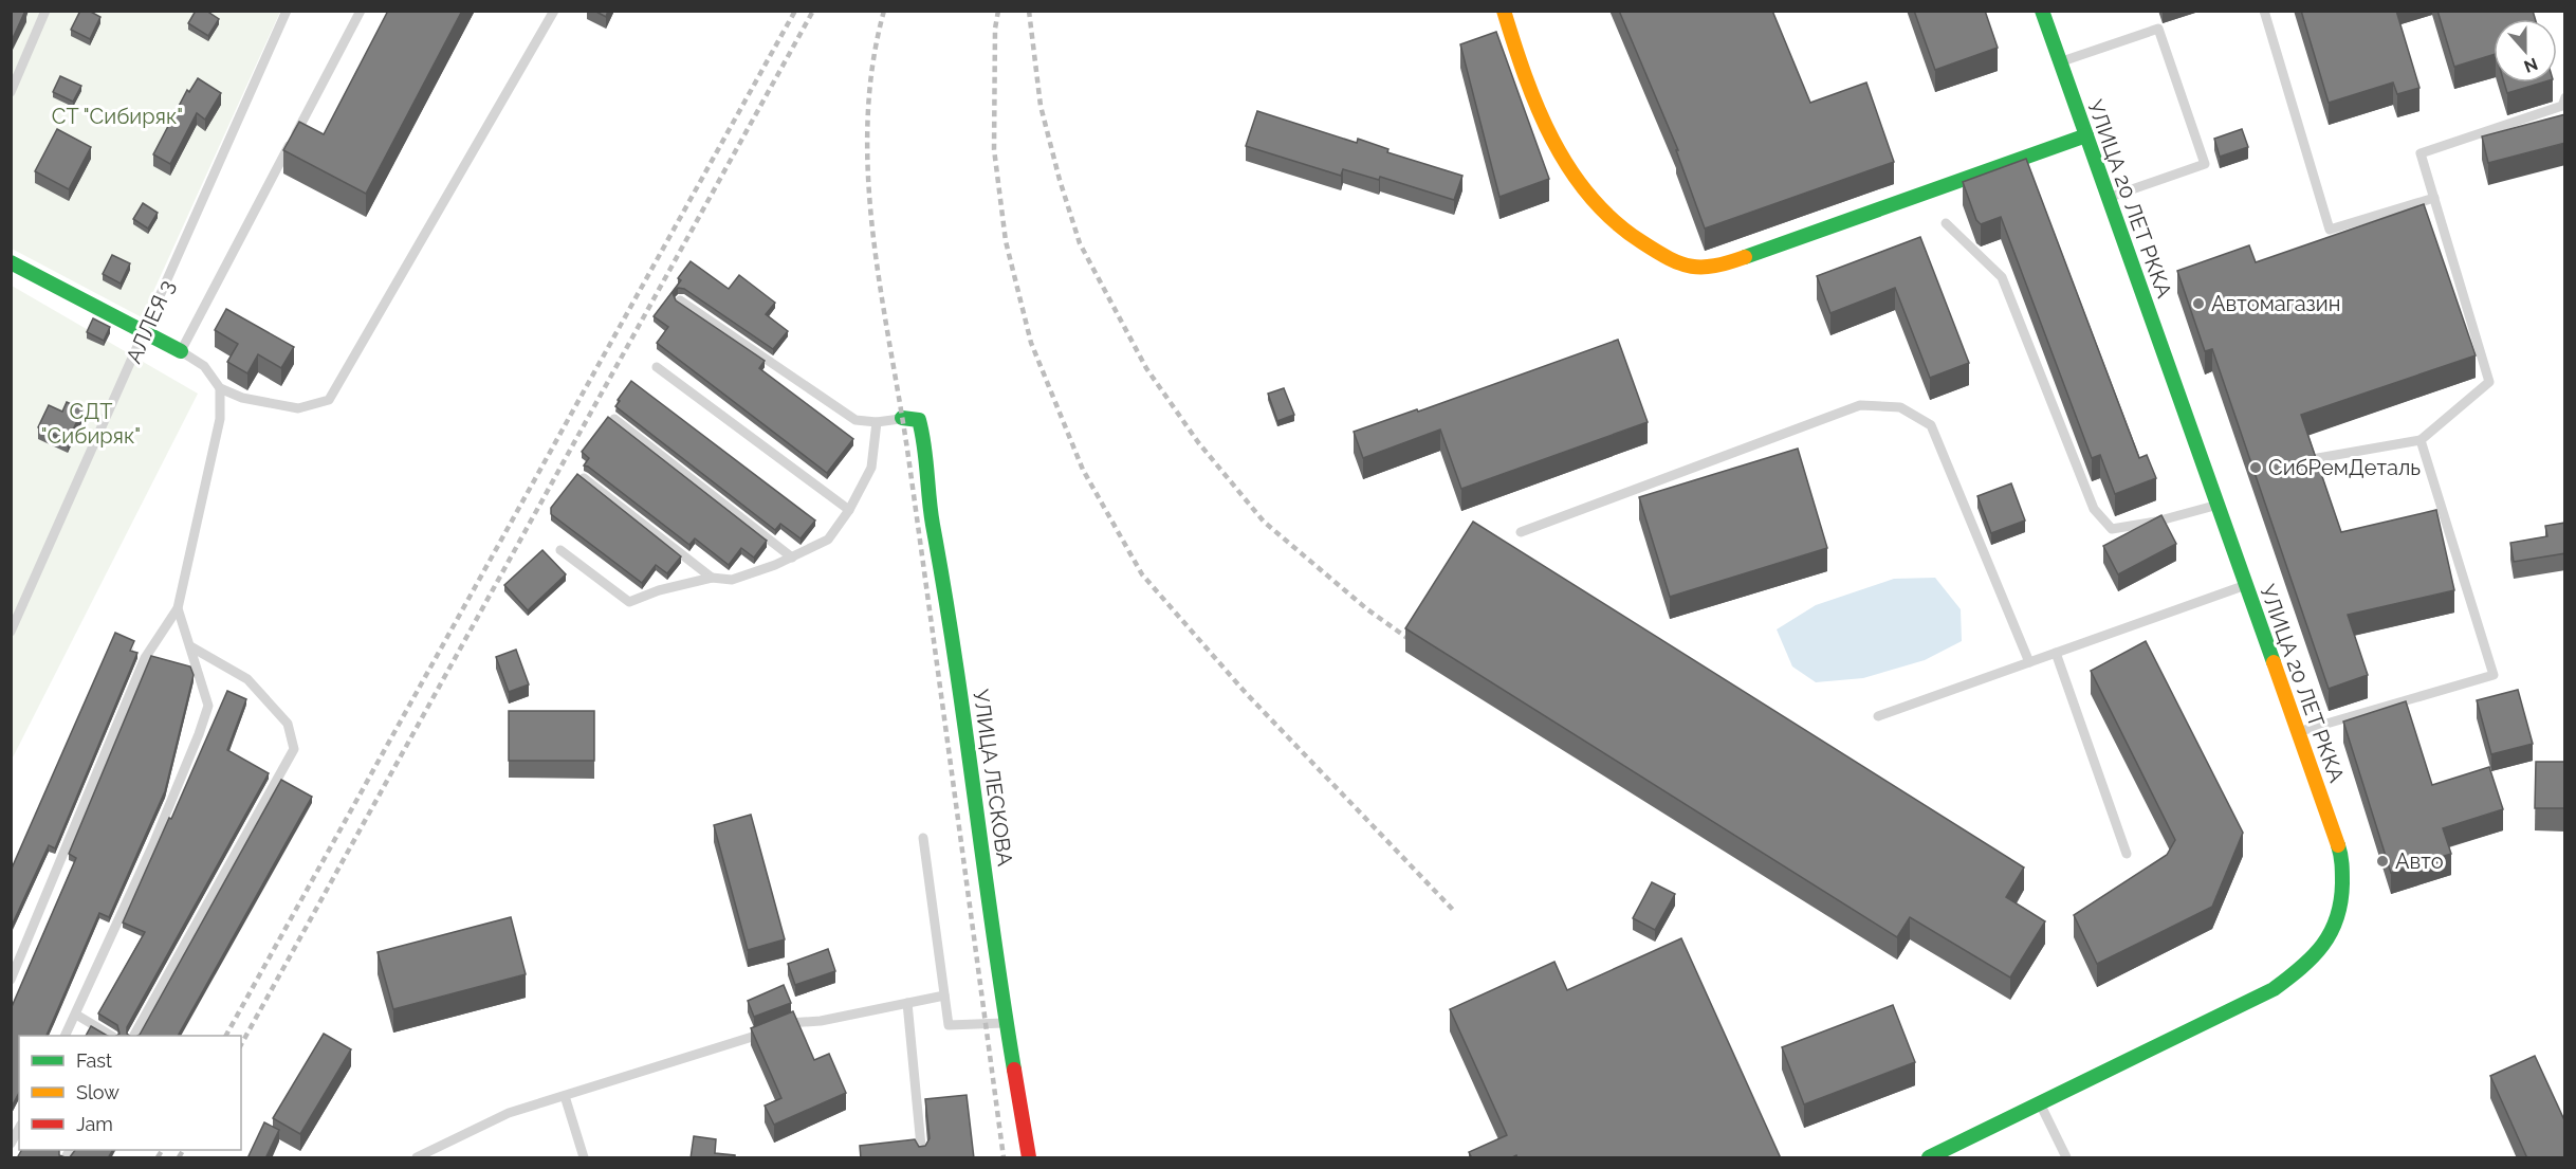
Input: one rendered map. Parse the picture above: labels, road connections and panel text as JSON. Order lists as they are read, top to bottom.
{
  "streets": {
    "street": ["УЛИЦА 20 ЛЕТ РККА", "УЛИЦА ЛЕСКОВА"],
    "lane": ["АЛЛЕЯ 3"]
  },
  "parks": ["СТ \"Сибиряк\"", "СДТ \"Сибиряк\""],
  "places": ["Автомагазин", "СибРемДеталь", "Авто"],
  "legend": ["Fast", "Slow", "Jam"],
  "north": "bottom"
}
